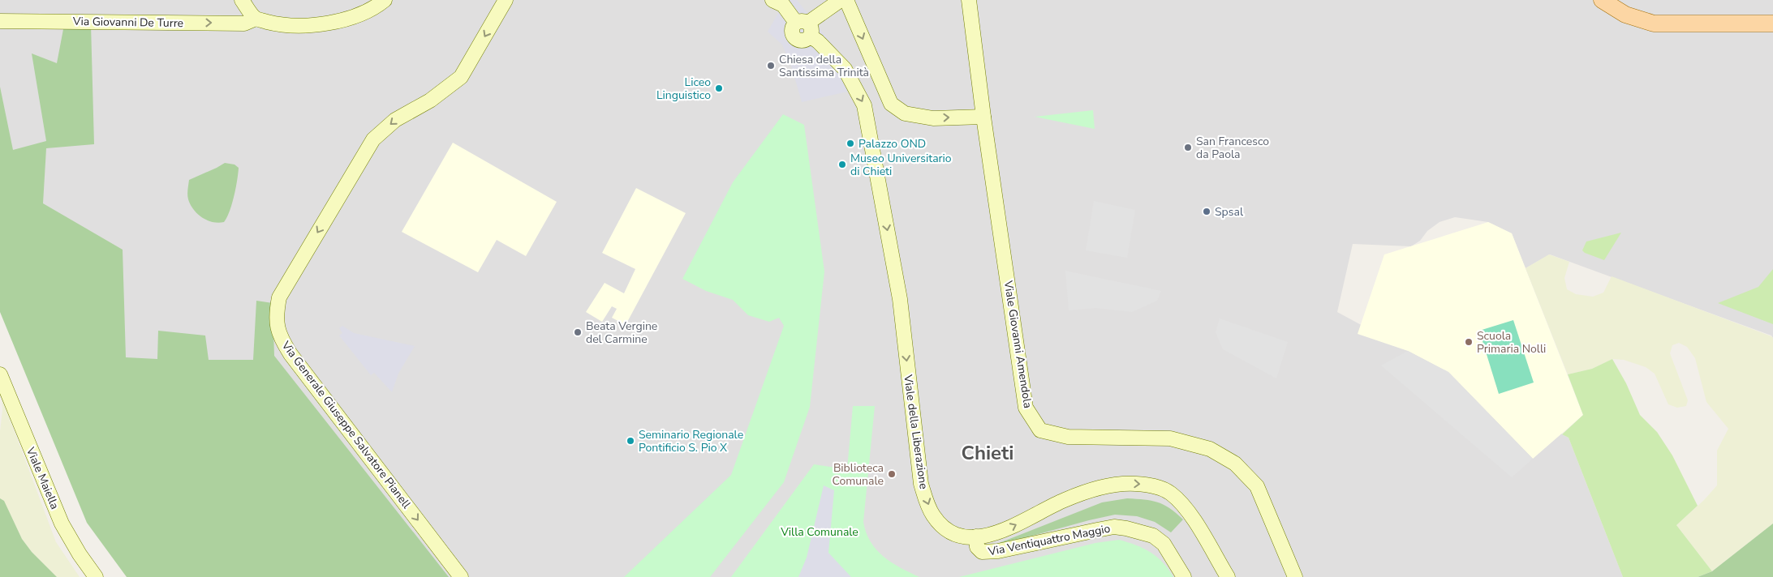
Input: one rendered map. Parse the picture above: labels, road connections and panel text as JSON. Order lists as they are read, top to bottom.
{
  "streets": {
    "street": [
      "Via Giovanni De Turre",
      "Viale Giovanni Amendola",
      "Via Generale Giuseppe Salvatore Pianell",
      "Viale della Liberazione",
      "Viale Maiella",
      "Via Ventiquattro Maggio"
    ]
  },
  "crossings": [
    ["Viale della Liberazione", "Via Ventiquattro Maggio"]
  ],
  "one_way": ["Via Giovanni De Turre", "Via Generale Giuseppe Salvatore Pianell"],
  "districts": ["Chieti"],
  "parks": ["Villa Comunale"],
  "places": [
    "Chiesa della Santissima Trinità",
    "Liceo Linguistico",
    "Palazzo OND",
    "San Francesco da Paola",
    "Museo Universitario di Chieti",
    "Spsal",
    "Beata Vergine del Carmine",
    "Scuola Primaria Nolli",
    "Seminario Regionale Pontificio S. Pio X",
    "Biblioteca Comunale"
  ]
}
